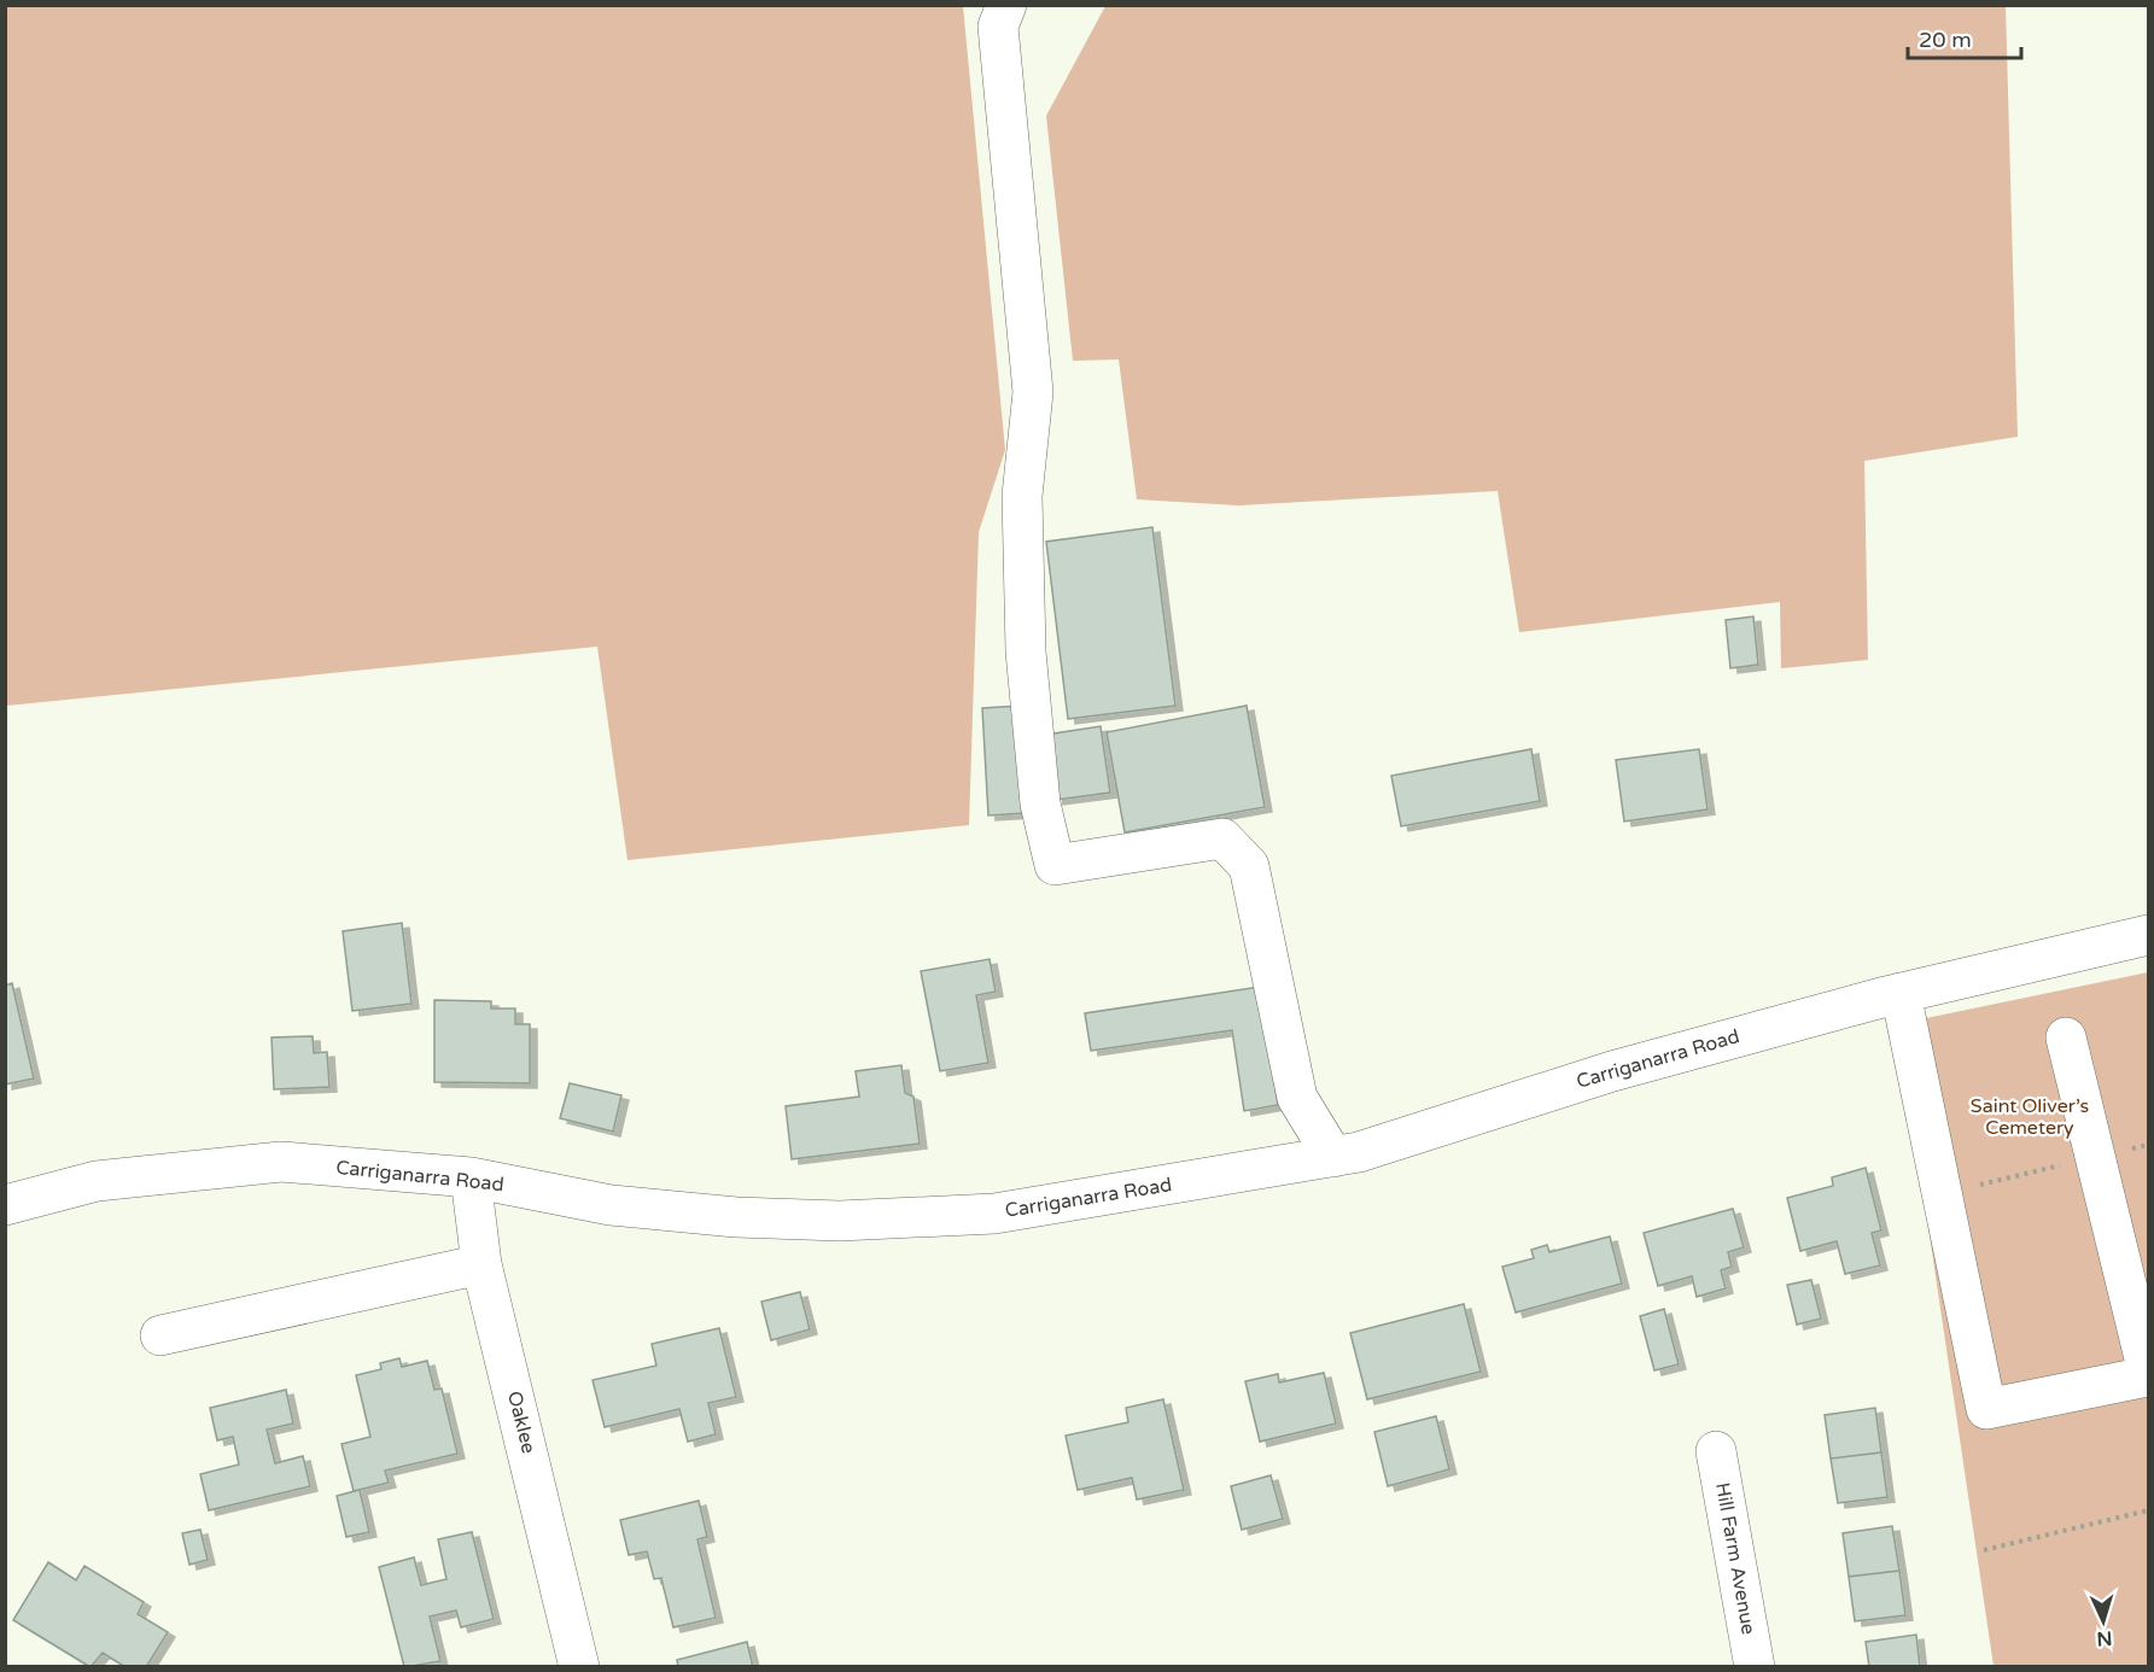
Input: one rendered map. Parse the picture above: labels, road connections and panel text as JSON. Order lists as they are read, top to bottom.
{
  "streets": {
    "street": ["Carriganarra Road", "Oaklee", "Hill Farm Avenue"]
  },
  "crossings": [
    ["Carriganarra Road", "Oaklee"]
  ],
  "parks": ["Saint Oliver’s Cemetery"],
  "scale_bar": "20 m",
  "north": "bottom"
}
